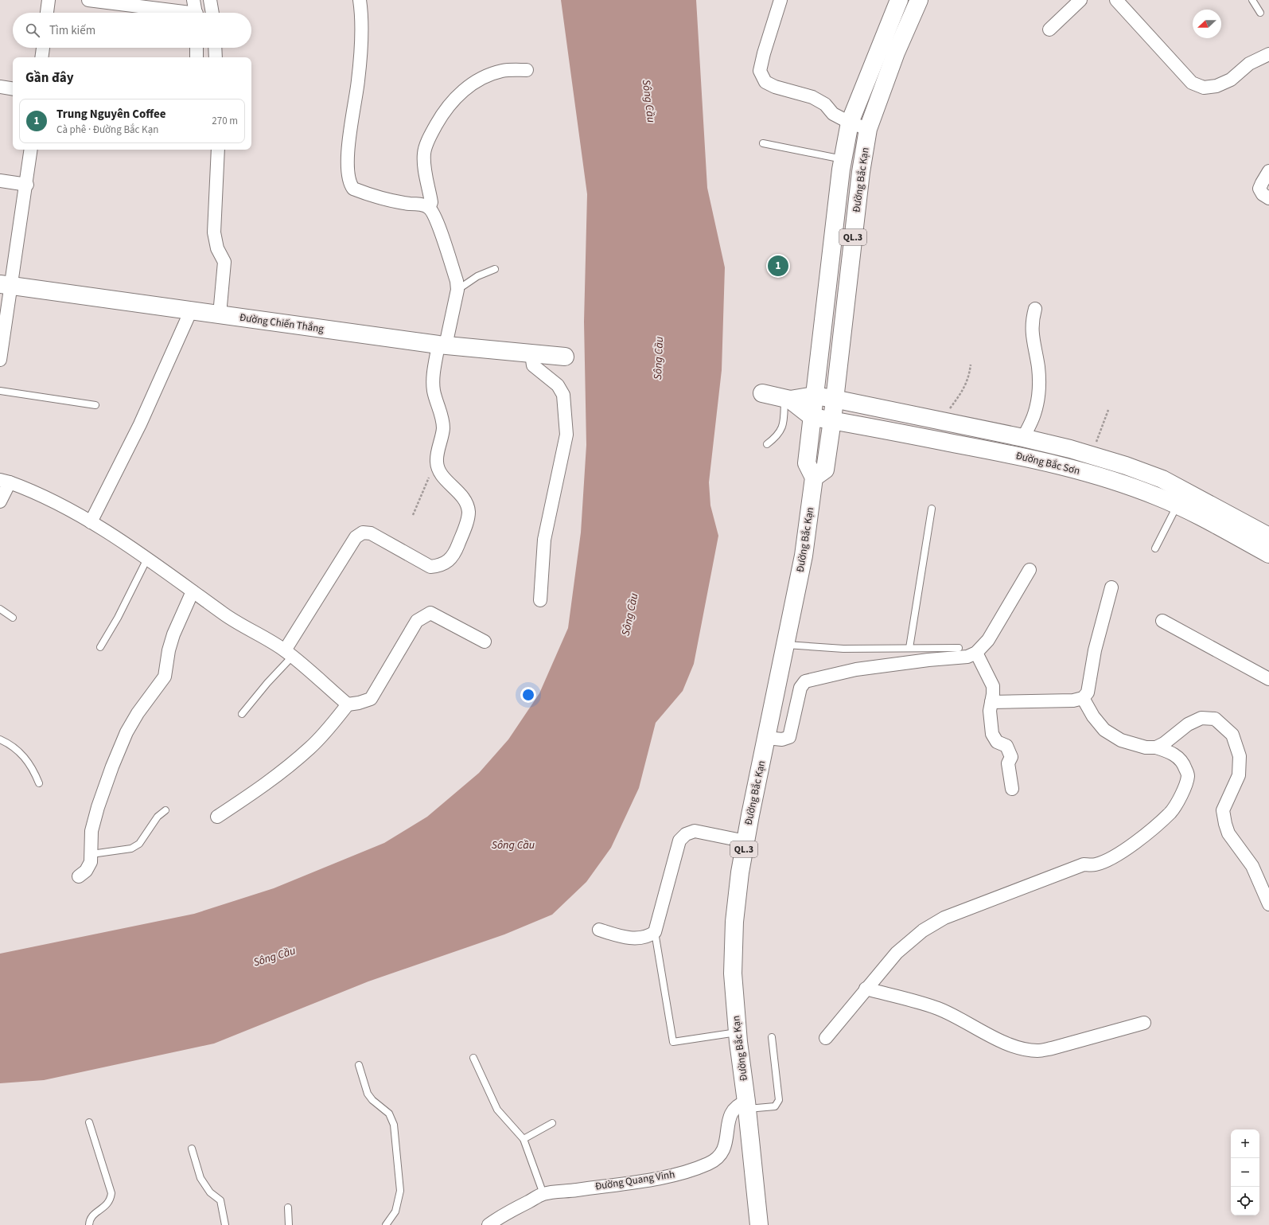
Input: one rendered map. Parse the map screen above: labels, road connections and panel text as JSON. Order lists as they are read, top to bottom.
{
  "streets": {
    "main road": [
      "Đường Bắc Kạn",
      "QL.3",
      "Đường Chiến Thắng",
      "Đường Bắc Sơn"
    ],
    "street": ["Đường Quang Vinh"]
  },
  "crossings": [
    ["Đường Bắc Kạn", "Đường Bắc Sơn"],
    ["Đường Bắc Kạn", "Đường Quang Vinh"]
  ],
  "water": ["Sông Cầu"],
  "north": "left",
  "page": {
    "search": "Tìm kiếm",
    "heading": "Gần đây",
    "list": [
      {
        "mark": "1",
        "name": "Trung Nguyên Coffee",
        "note": "Cà phê · Đường Bắc Kạn",
        "value": "270 m"
      }
    ],
    "pins": "1",
    "map_buttons": ["+", "−"]
  }
}
